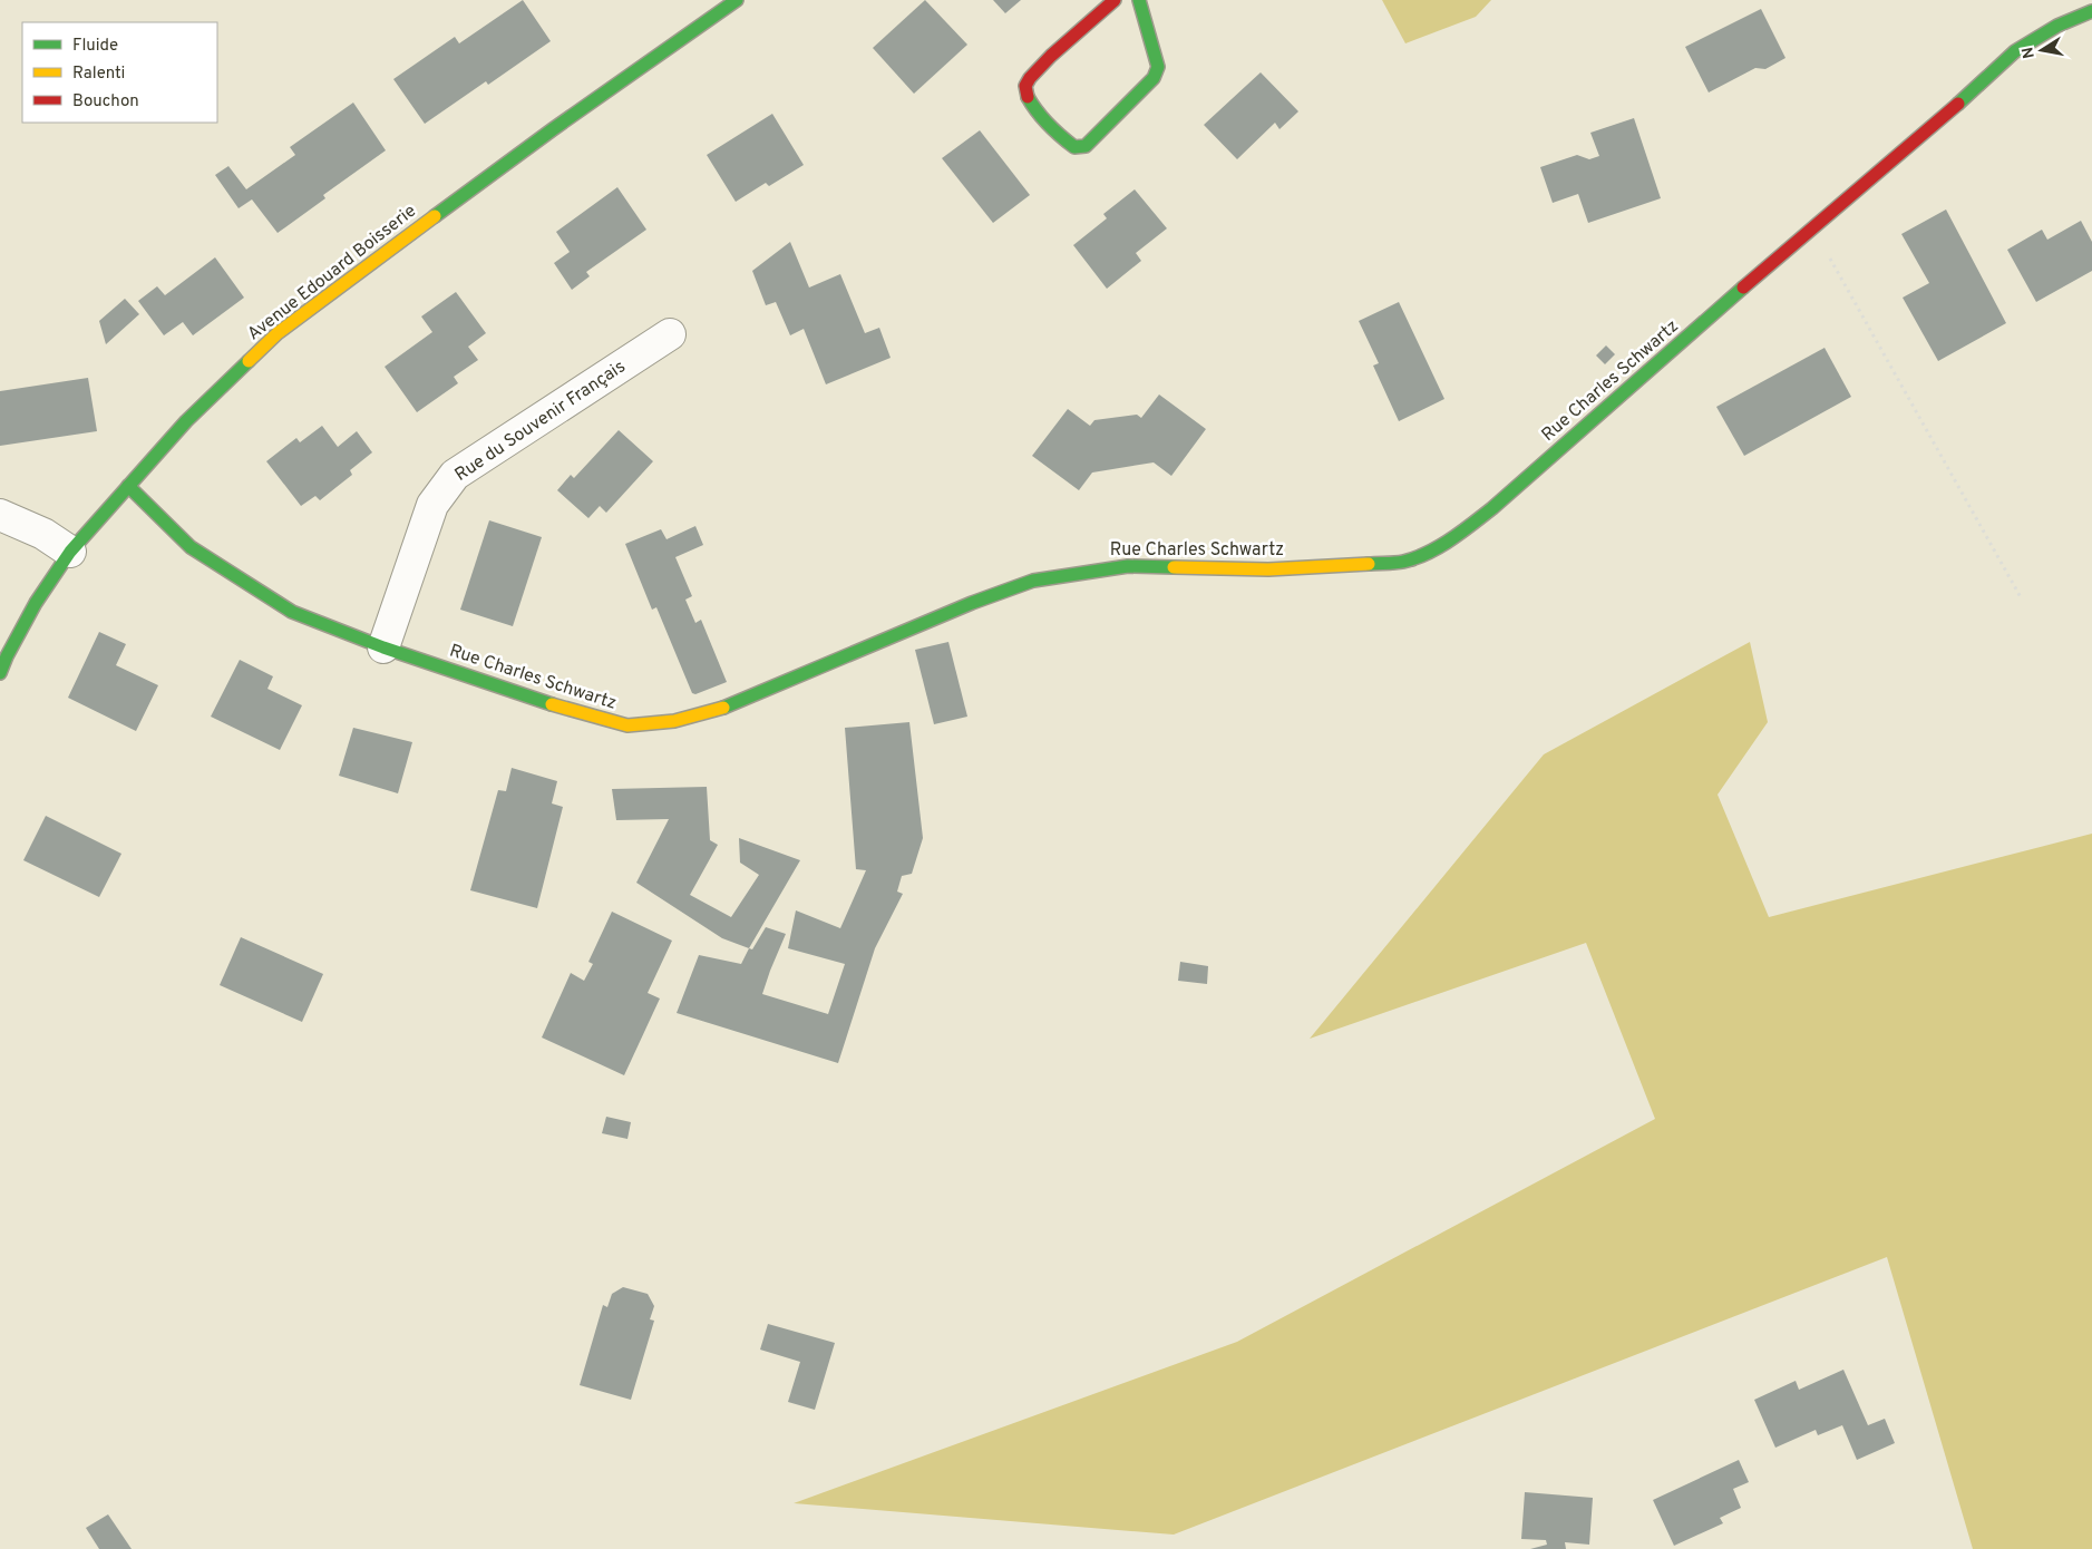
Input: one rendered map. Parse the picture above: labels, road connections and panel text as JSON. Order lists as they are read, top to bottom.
{
  "streets": {
    "street": ["Avenue Edouard Boisserie", "Rue Charles Schwartz", "Rue du Souvenir Français"]
  },
  "crossings": [
    ["Avenue Edouard Boisserie", "Rue Charles Schwartz"],
    ["Rue Charles Schwartz", "Rue du Souvenir Français"]
  ],
  "legend": ["Fluide", "Ralenti", "Bouchon"],
  "north": "left"
}
